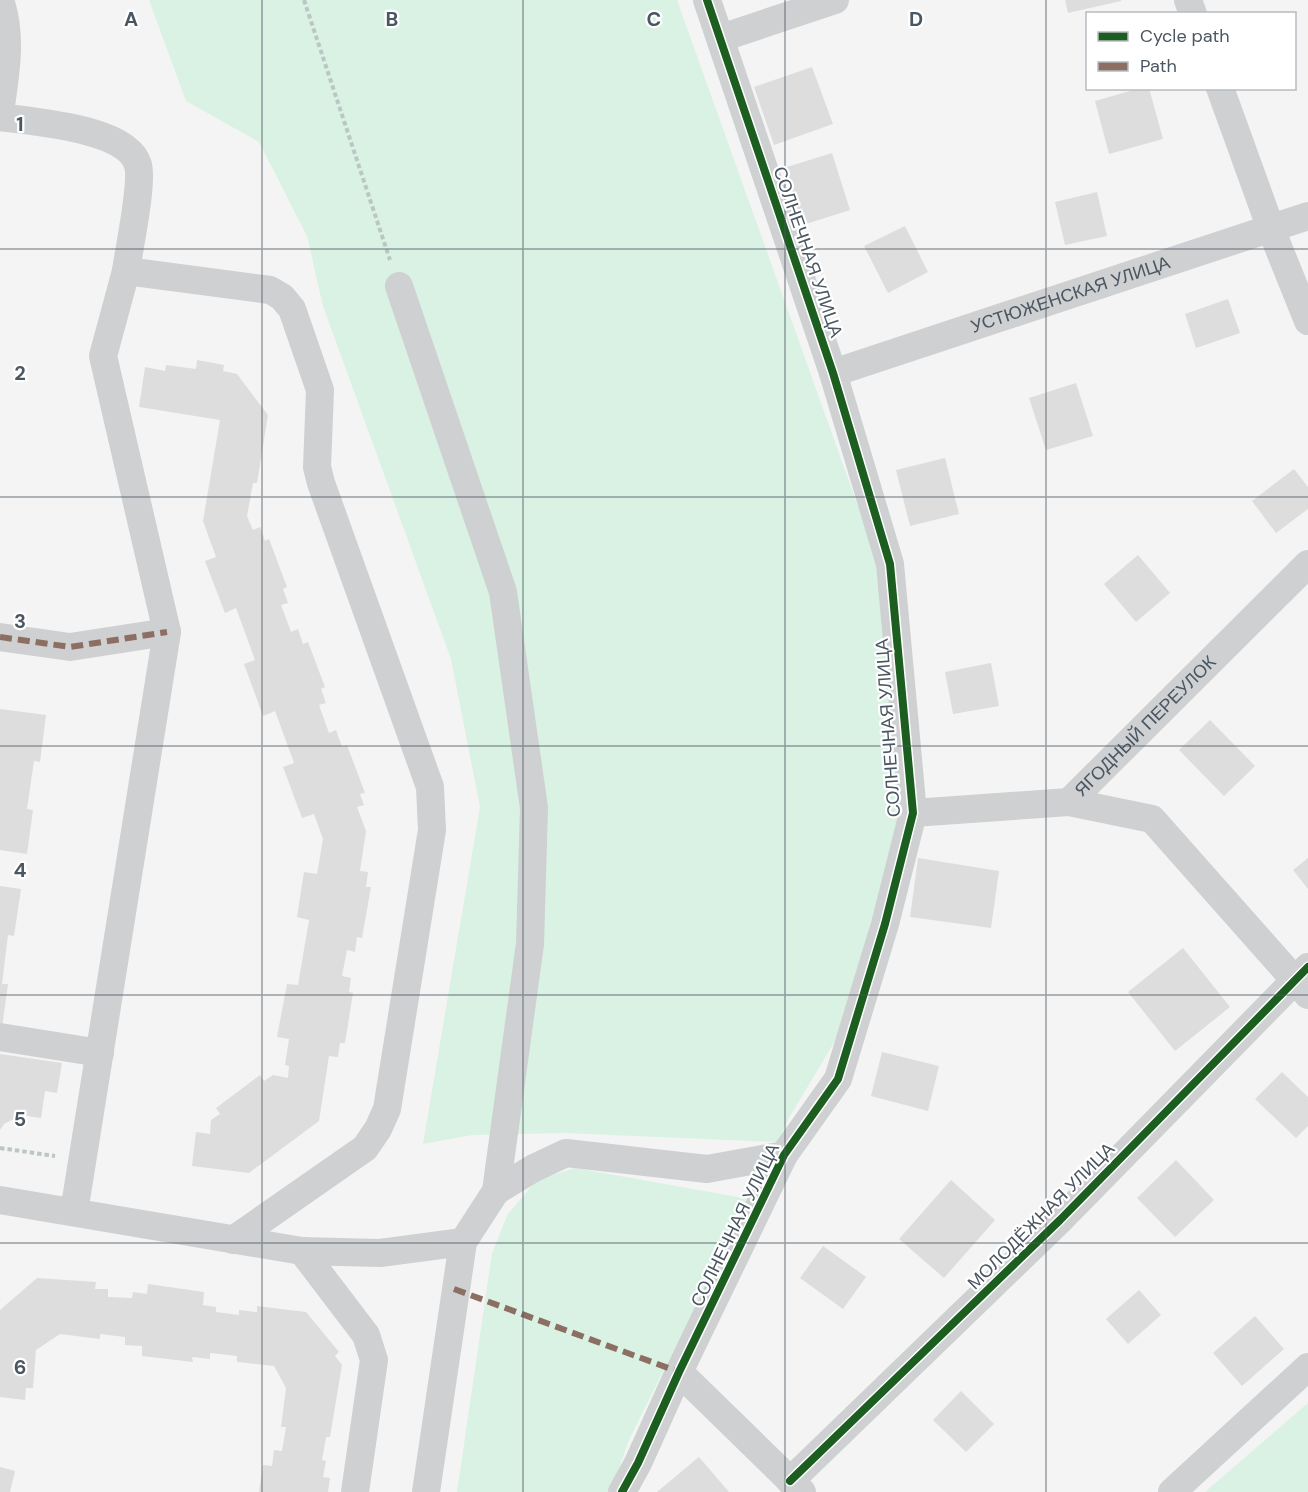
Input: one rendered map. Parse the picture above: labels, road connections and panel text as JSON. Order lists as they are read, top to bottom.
{
  "streets": {
    "street": [
      "СОЛНЕЧНАЯ УЛИЦА",
      "УСТЮЖЕНСКАЯ УЛИЦА",
      "ЯГОДНЫЙ ПЕРЕУЛОК",
      "МОЛОДЁЖНАЯ УЛИЦА"
    ]
  },
  "crossings": [
    ["СОЛНЕЧНАЯ УЛИЦА", "УСТЮЖЕНСКАЯ УЛИЦА"],
    ["СОЛНЕЧНАЯ УЛИЦА", "ЯГОДНЫЙ ПЕРЕУЛОК"]
  ],
  "legend": ["Cycle path", "Path"],
  "grid": {
    "columns": [
      "A",
      "B",
      "C",
      "D"
    ],
    "rows": [
      "1",
      "2",
      "3",
      "4",
      "5",
      "6"
    ]
  }
}
